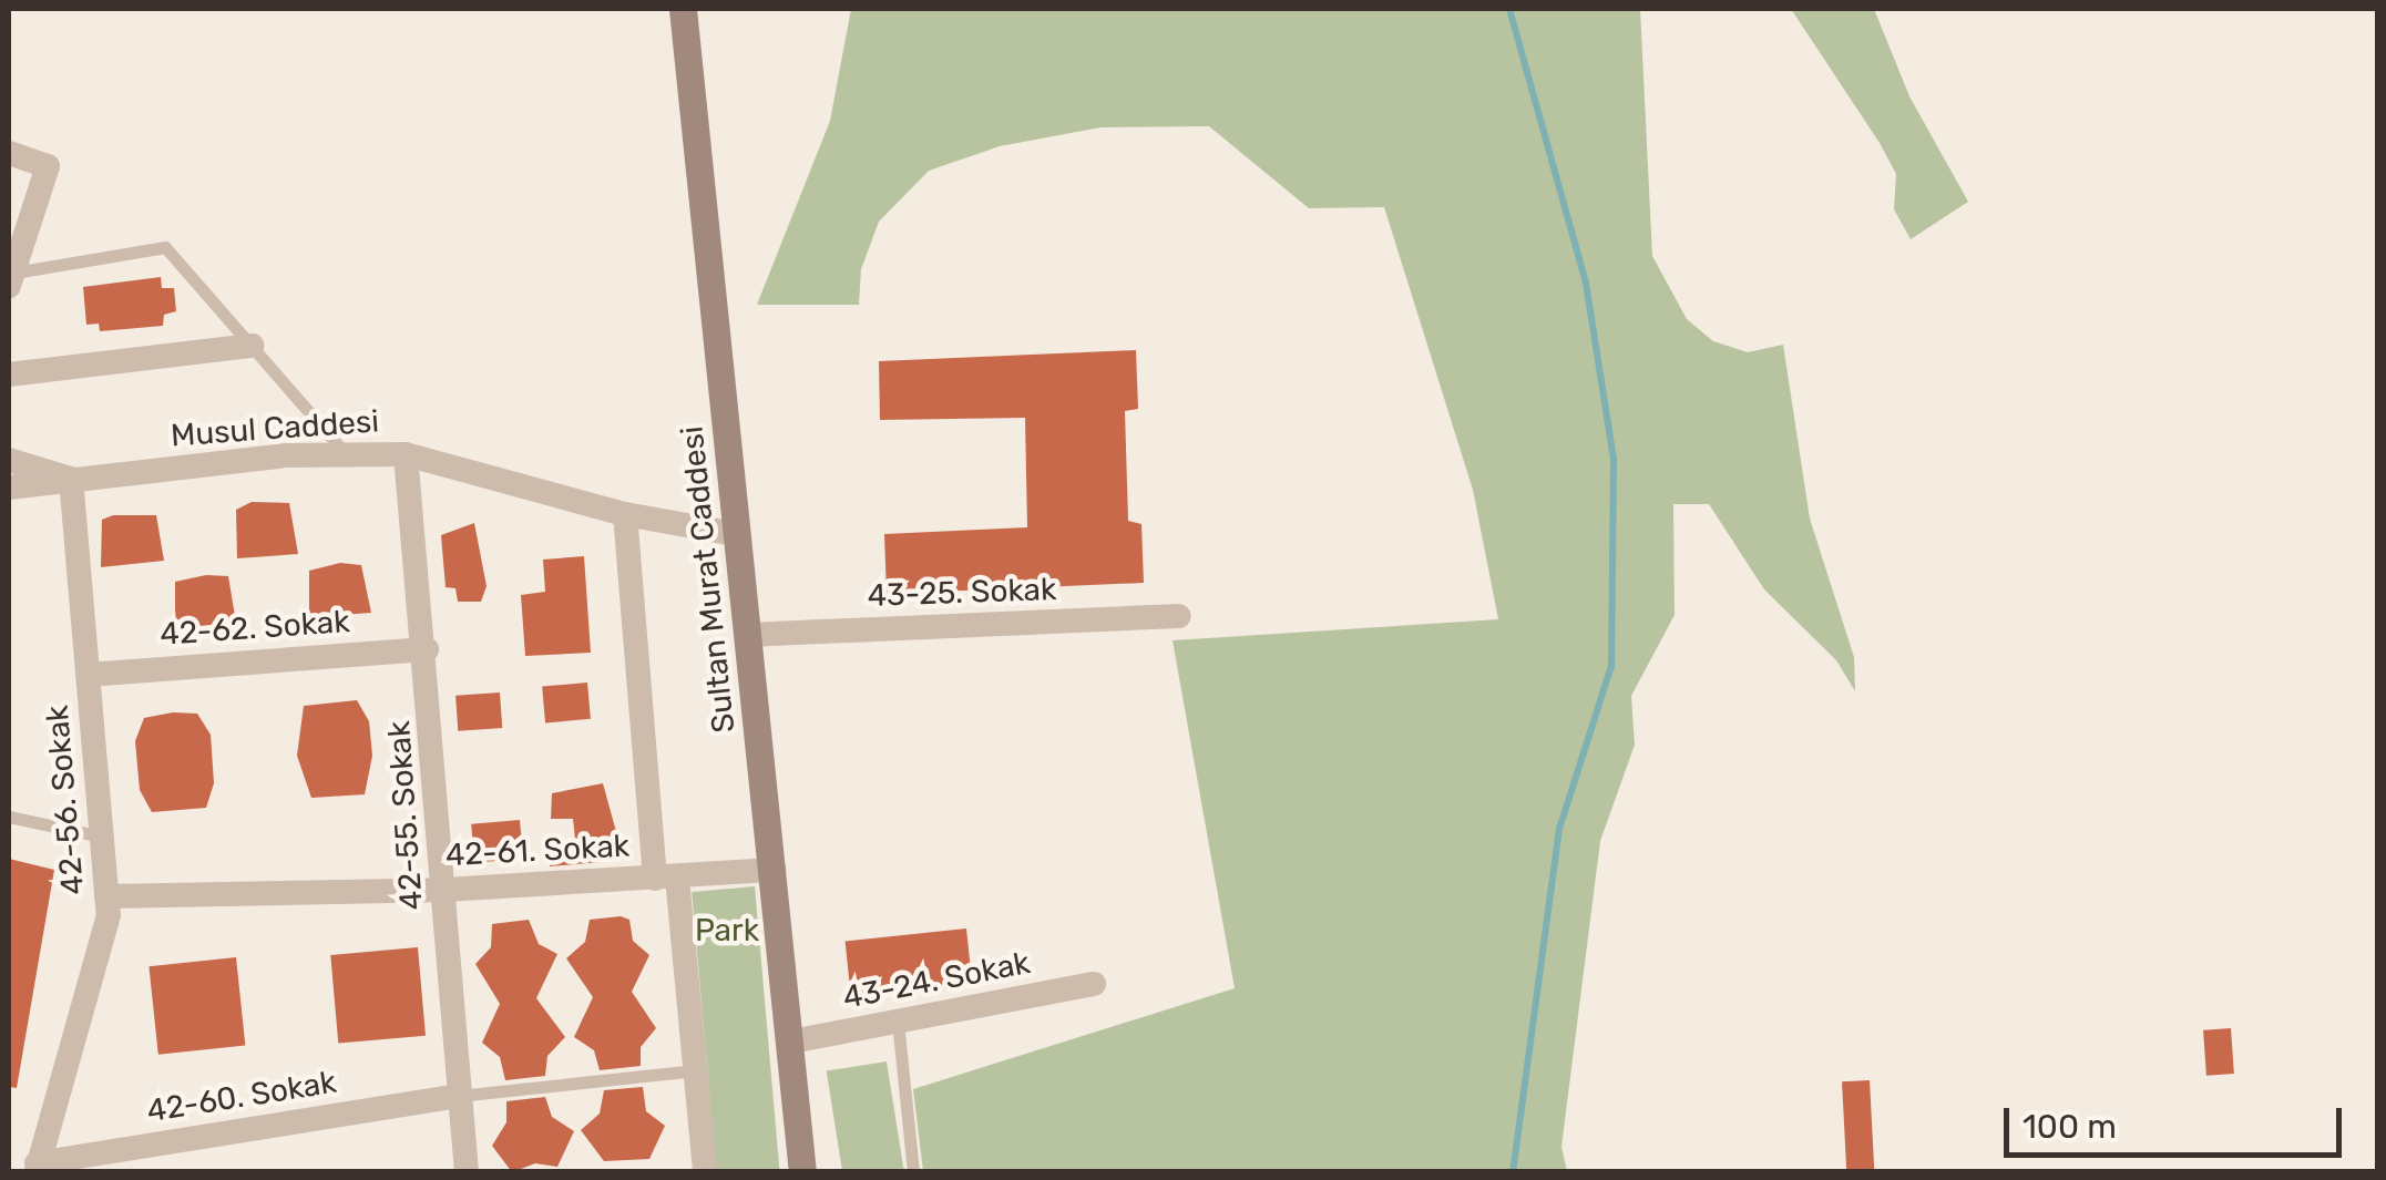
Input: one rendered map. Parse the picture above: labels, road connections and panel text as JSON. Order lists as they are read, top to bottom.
{
  "streets": {
    "street": [
      "Musul Caddesi",
      "Sultan Murat Caddesi",
      "43-25. Sokak",
      "42-62. Sokak",
      "42-56. Sokak",
      "42-55. Sokak",
      "42-61. Sokak",
      "43-24. Sokak",
      "42-60. Sokak"
    ]
  },
  "crossings": [
    ["Musul Caddesi", "Sultan Murat Caddesi"],
    ["Musul Caddesi", "42-56. Sokak"],
    ["Musul Caddesi", "42-55. Sokak"],
    ["Sultan Murat Caddesi", "43-25. Sokak"],
    ["Sultan Murat Caddesi", "42-61. Sokak"],
    ["Sultan Murat Caddesi", "43-24. Sokak"],
    ["42-62. Sokak", "42-56. Sokak"],
    ["42-62. Sokak", "42-55. Sokak"],
    ["42-56. Sokak", "42-61. Sokak"],
    ["42-56. Sokak", "42-60. Sokak"],
    ["42-55. Sokak", "42-61. Sokak"],
    ["42-55. Sokak", "42-60. Sokak"]
  ],
  "parks": ["Park"],
  "scale_bar": "100 m"
}
